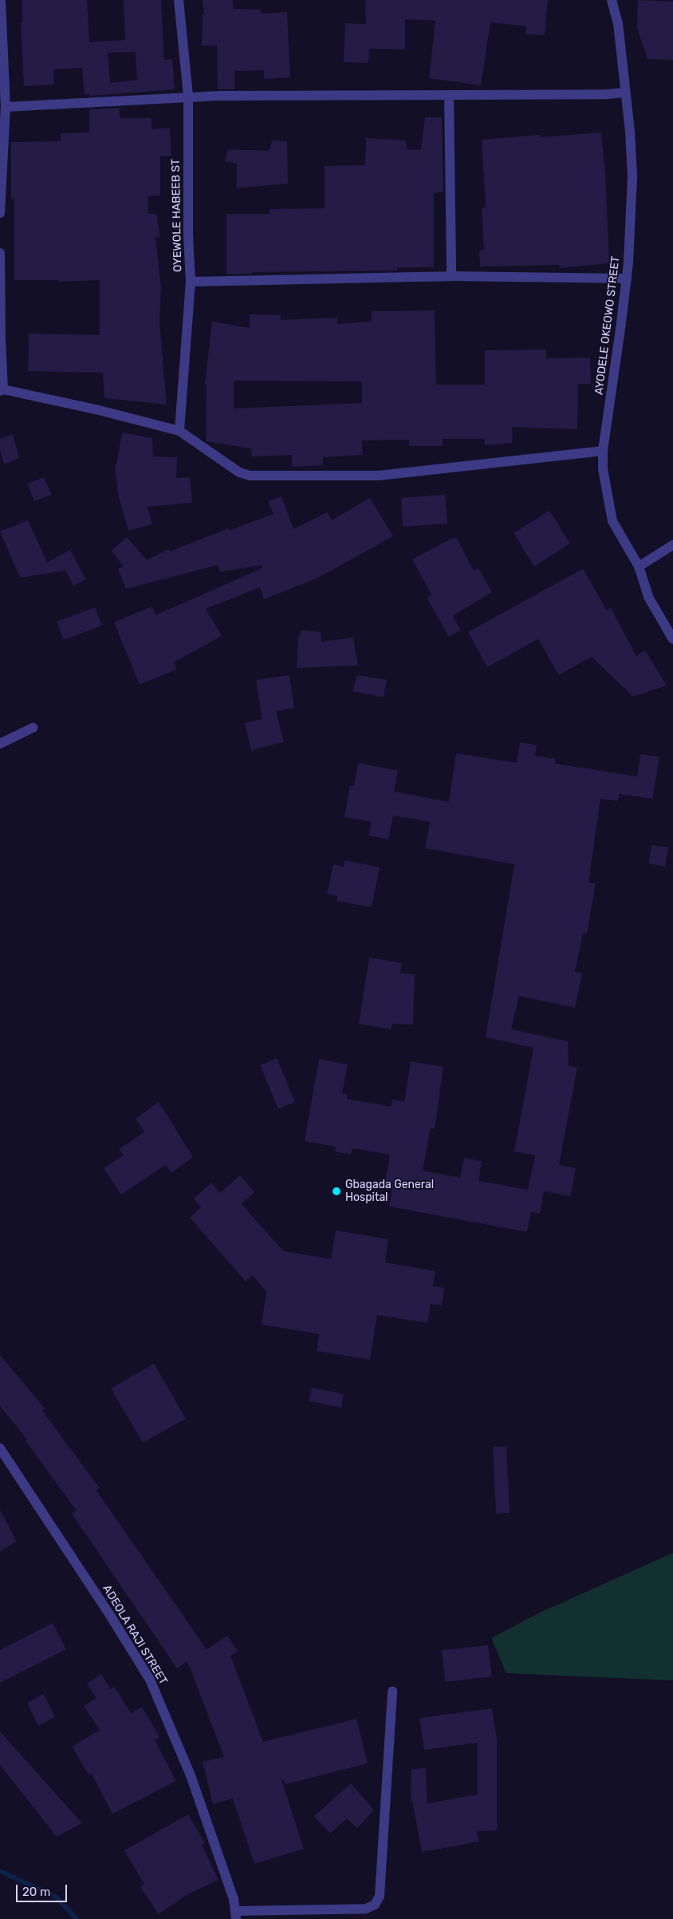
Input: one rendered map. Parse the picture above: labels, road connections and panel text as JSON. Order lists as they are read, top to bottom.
{
  "streets": {
    "street": ["OYEWOLE HABEEB ST", "AYODELE OKEOWO STREET", "ADEOLA RAJI STREET"]
  },
  "places": ["Gbagada General Hospital"],
  "scale_bar": "20 m"
}
